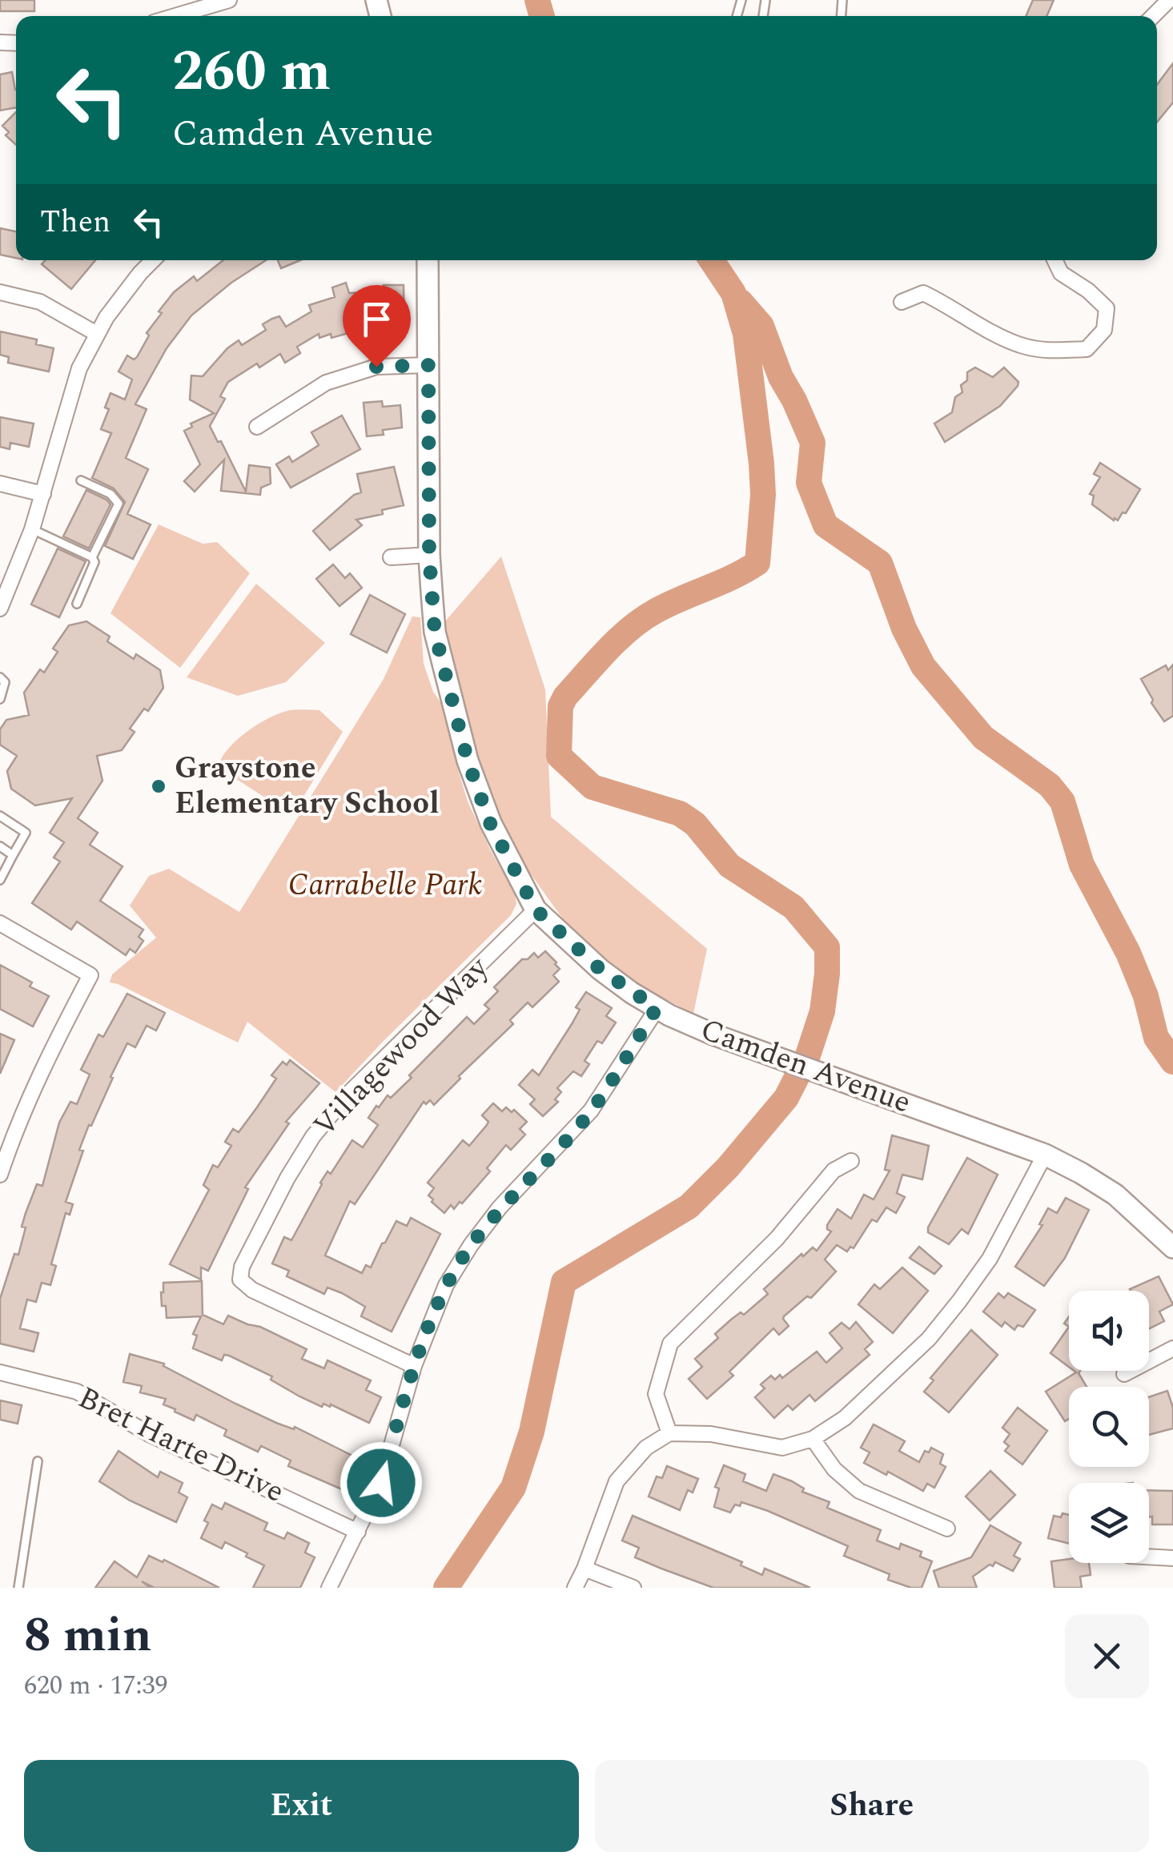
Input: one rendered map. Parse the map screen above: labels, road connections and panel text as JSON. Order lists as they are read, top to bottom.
{
  "streets": {
    "street": ["Villagewood Way", "Camden Avenue", "Bret Harte Drive"]
  },
  "crossings": [
    ["Villagewood Way", "Camden Avenue"]
  ],
  "parks": ["Carrabelle Park"],
  "places": ["Graystone Elementary School"],
  "page": {
    "turn": ["260 m", "Camden Avenue"],
    "then": "Then",
    "heading": ["8 min", "620 m · 17:39"],
    "buttons": ["Exit", "Share"]
  }
}
